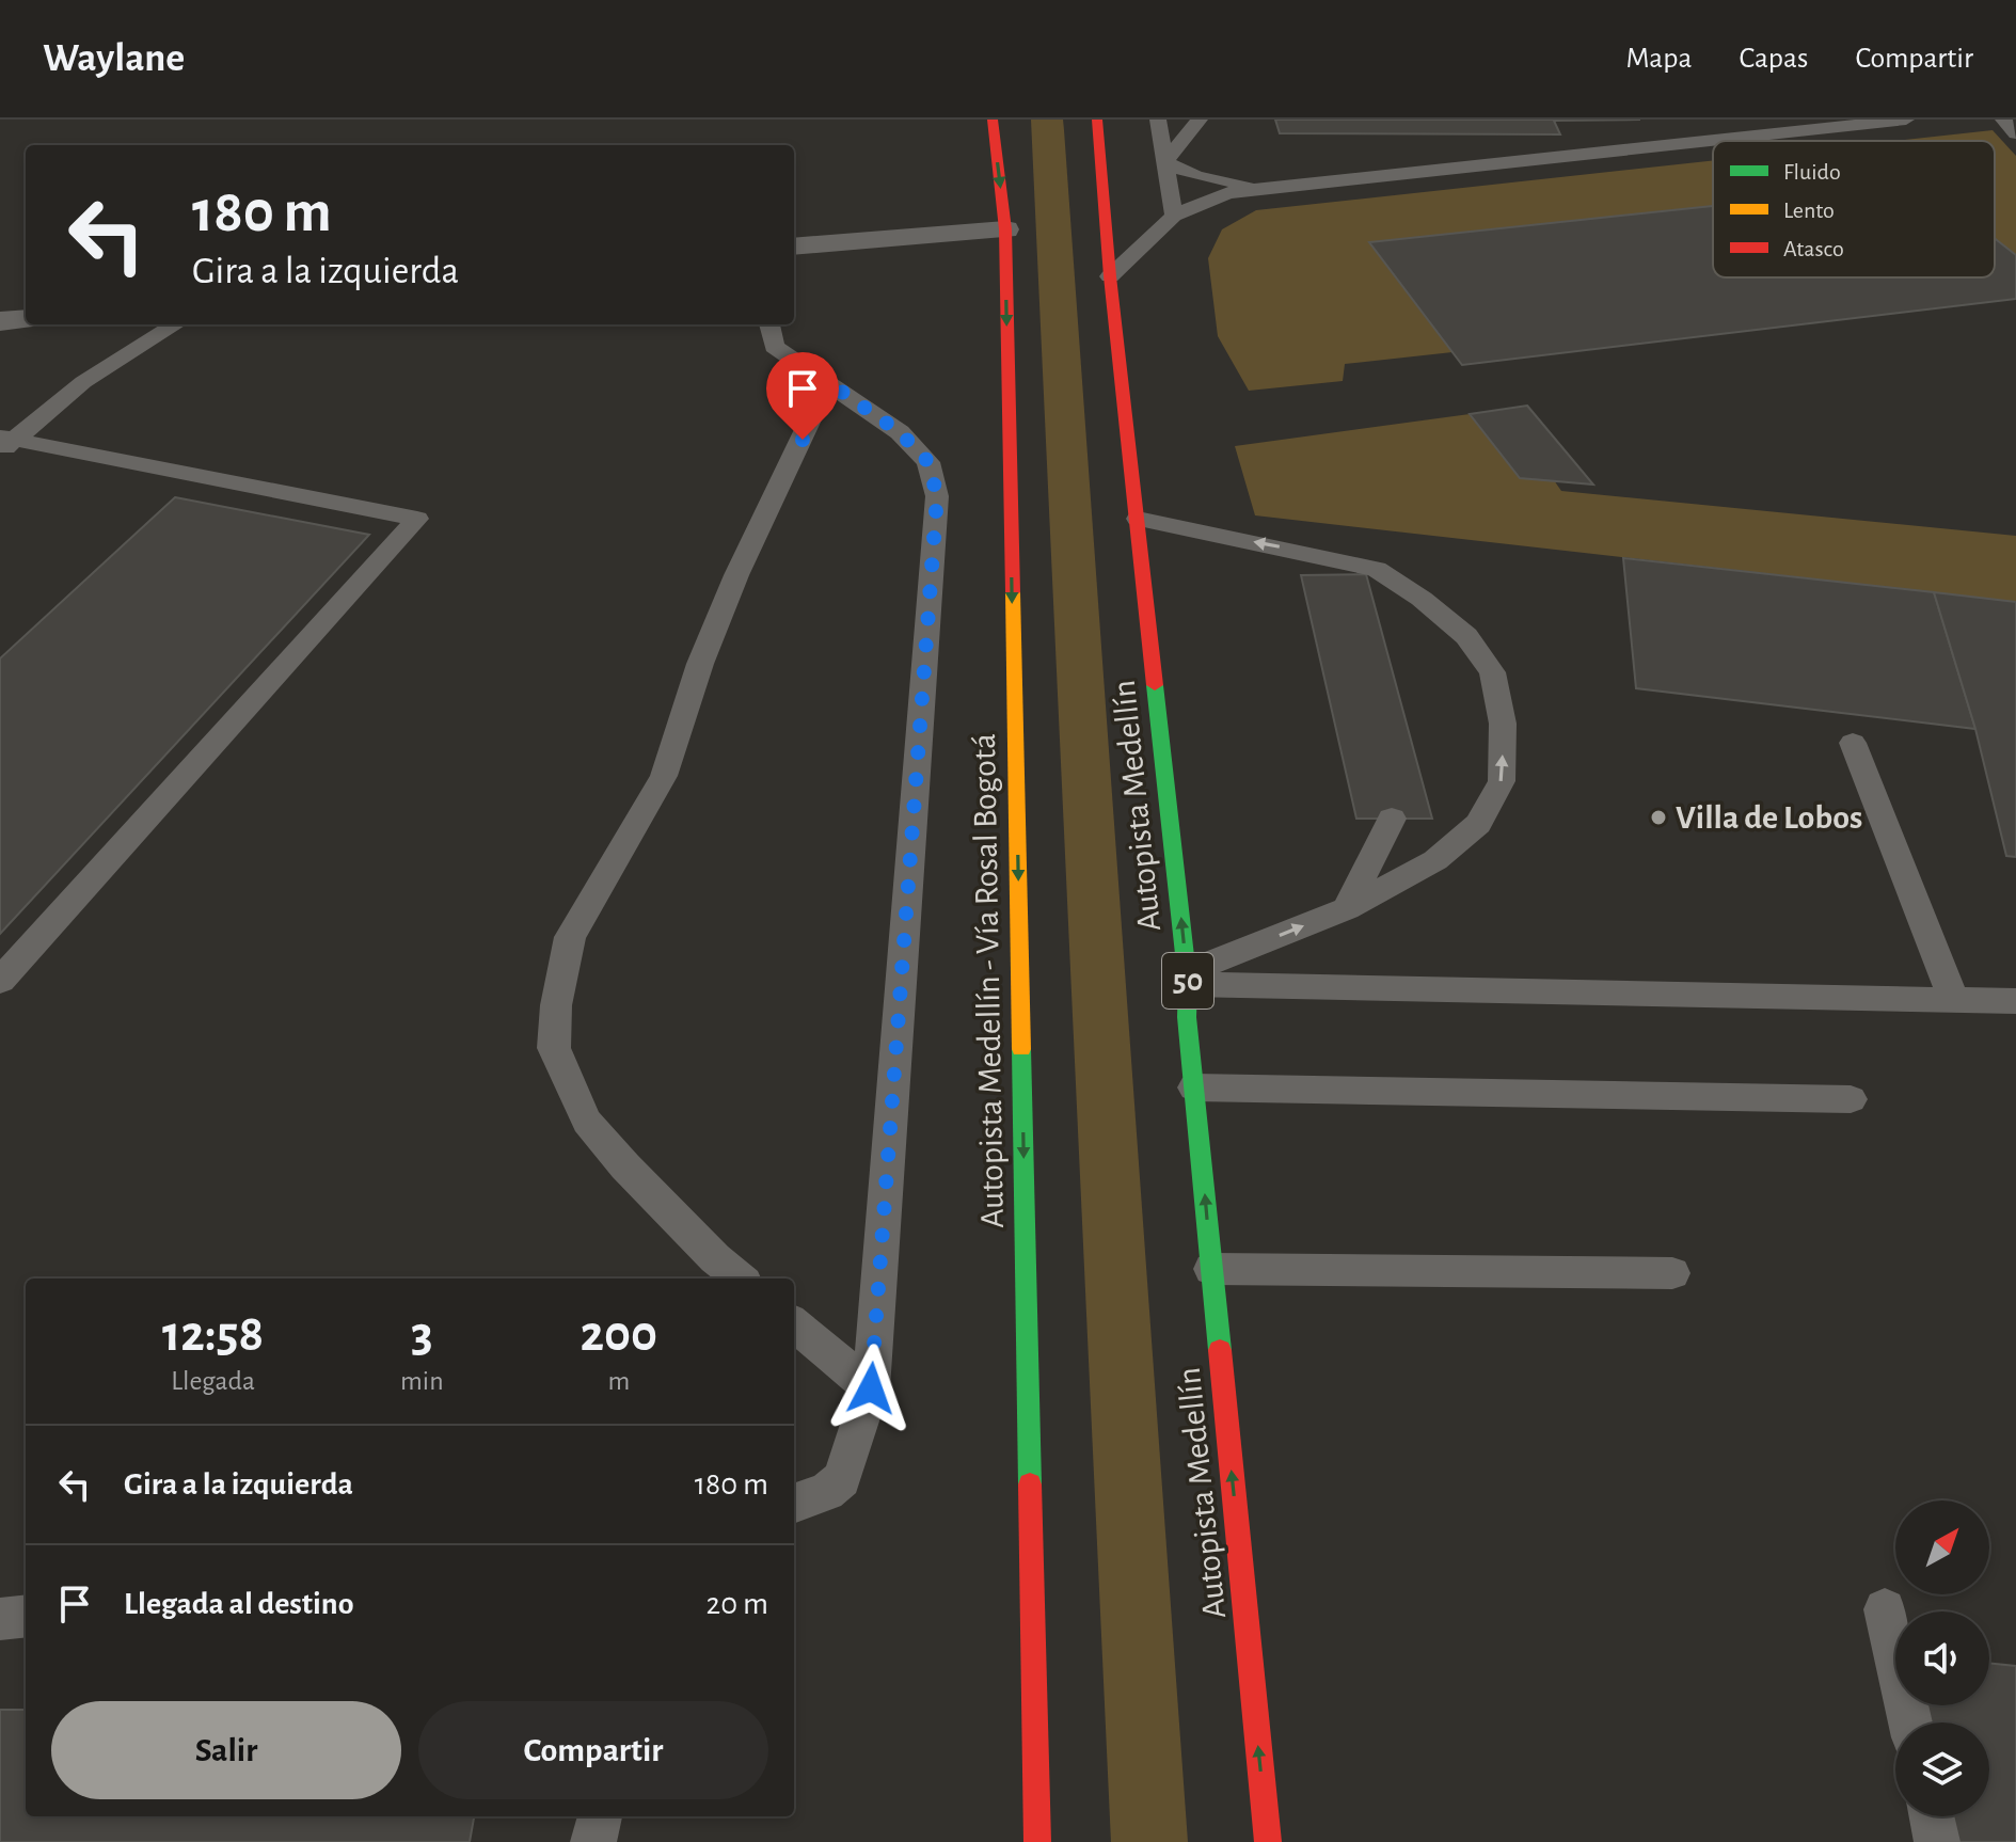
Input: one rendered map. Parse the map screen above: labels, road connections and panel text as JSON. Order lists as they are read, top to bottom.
{
  "streets": {
    "highway": ["Autopista Medellín", "Autopista Medellín - Vía Rosal Bogotá", "50"]
  },
  "one_way": ["Autopista Medellín", "Autopista Medellín - Vía Rosal Bogotá"],
  "places": ["Villa de Lobos"],
  "legend": ["Fluido", "Lento", "Atasco"],
  "north": "top right",
  "page": {
    "header": "Waylane",
    "nav": ["Mapa", "Capas", "Compartir"],
    "turn": ["180 m", "Gira a la izquierda"],
    "eta": [
      "12:58",
      "Llegada",
      "3",
      "min",
      "200",
      "m"
    ],
    "list": [
      {
        "name": "Gira a la izquierda",
        "value": "180 m"
      },
      {
        "name": "Llegada al destino",
        "value": "20 m"
      }
    ],
    "buttons": ["Salir", "Compartir"]
  }
}
